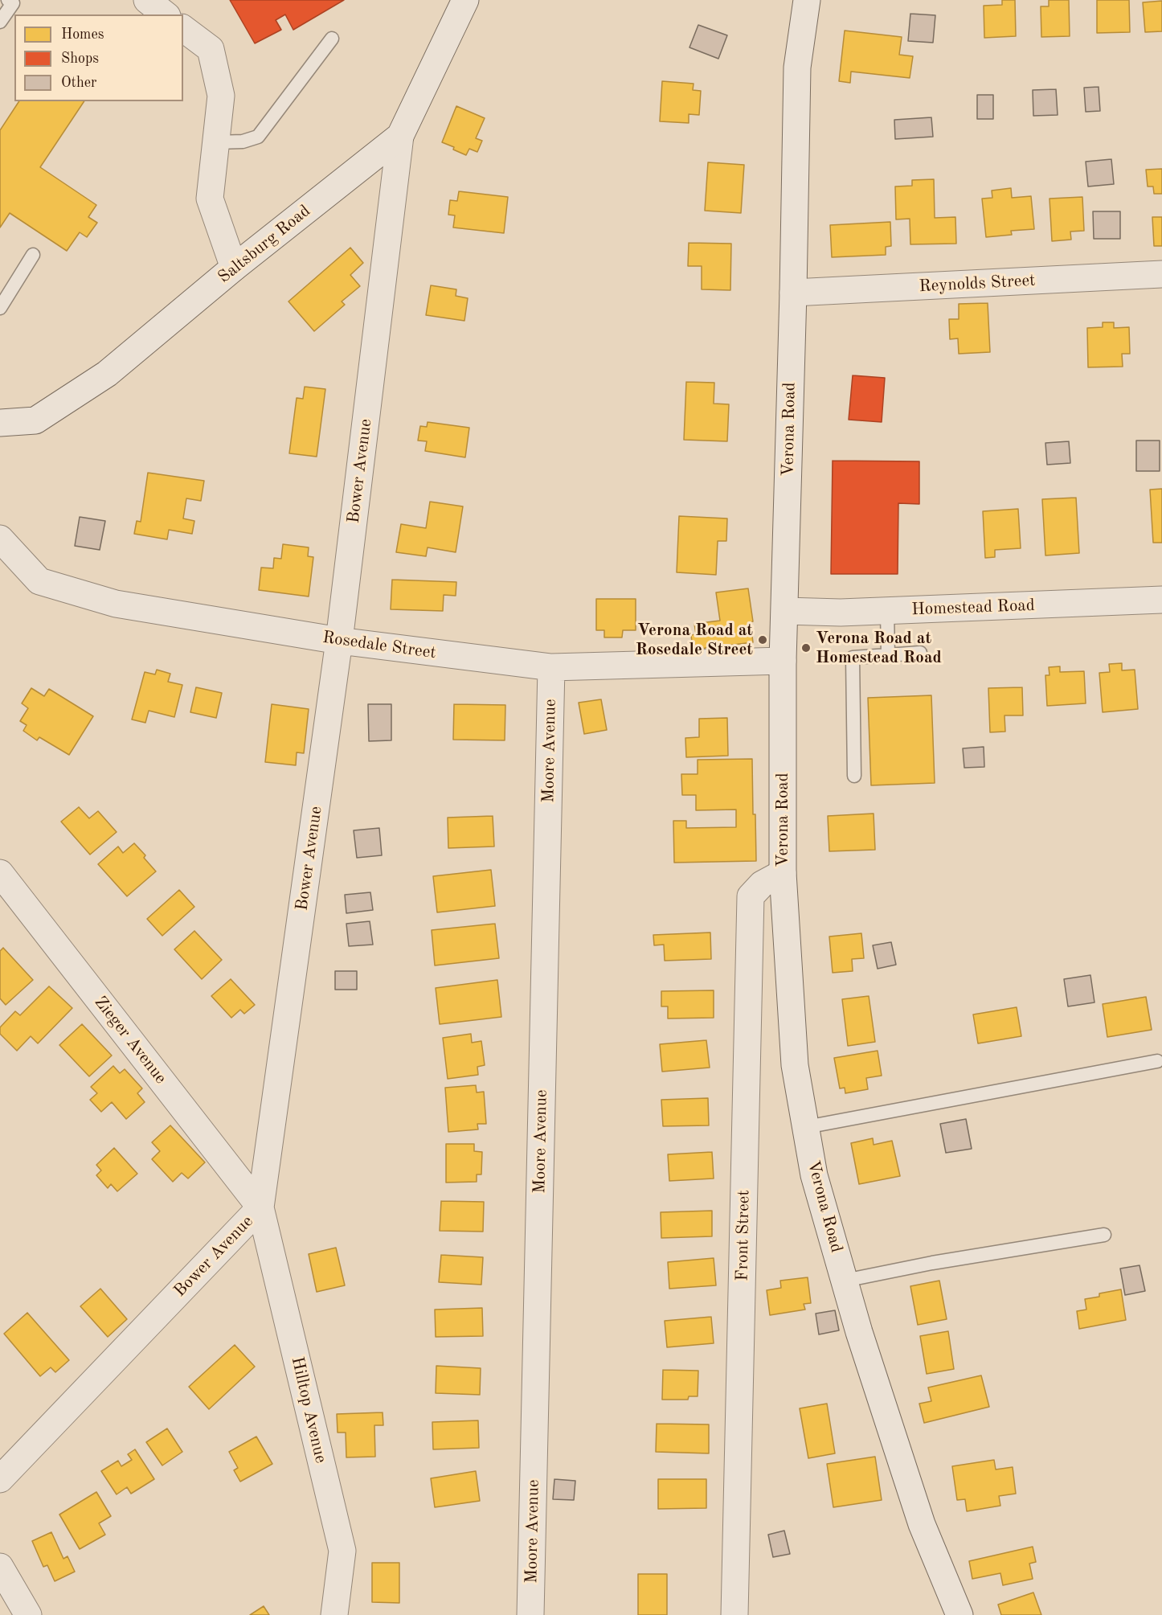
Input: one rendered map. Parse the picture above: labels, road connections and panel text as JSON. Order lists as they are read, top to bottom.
{
  "streets": {
    "street": [
      "Saltsburg Road",
      "Reynolds Street",
      "Verona Road",
      "Bower Avenue",
      "Homestead Road",
      "Rosedale Street",
      "Moore Avenue",
      "Zieger Avenue",
      "Front Street",
      "Hilltop Avenue"
    ]
  },
  "crossings": [
    ["Saltsburg Road", "Bower Avenue"],
    ["Reynolds Street", "Verona Road"],
    ["Verona Road", "Homestead Road"],
    ["Verona Road", "Rosedale Street"],
    ["Verona Road", "Front Street"],
    ["Bower Avenue", "Rosedale Street"],
    ["Bower Avenue", "Zieger Avenue"],
    ["Bower Avenue", "Hilltop Avenue"],
    ["Rosedale Street", "Moore Avenue"],
    ["Zieger Avenue", "Hilltop Avenue"]
  ],
  "places": ["Verona Road at Rosedale Street", "Verona Road at Homestead Road"],
  "legend": ["Homes", "Shops", "Other"]
}
